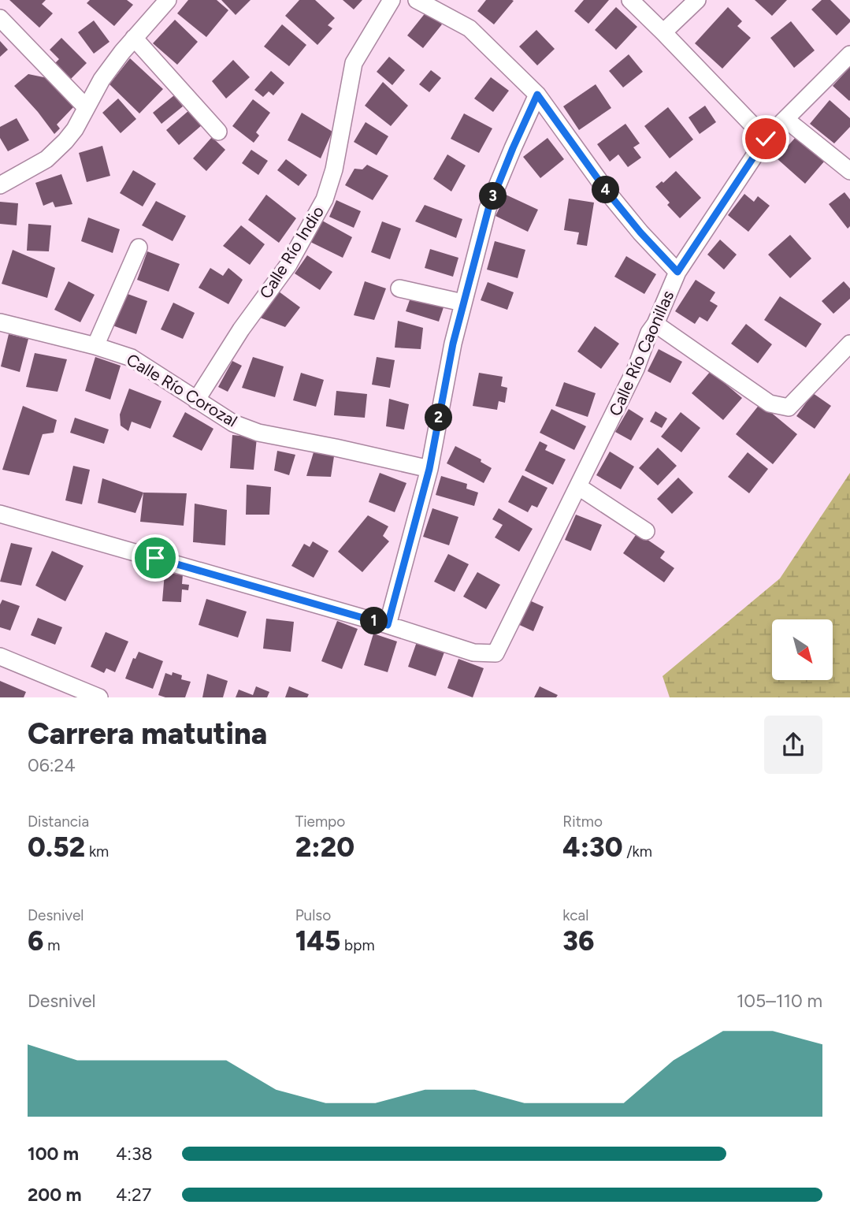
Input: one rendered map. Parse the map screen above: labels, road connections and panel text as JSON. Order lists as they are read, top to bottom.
{
  "streets": {
    "street": ["Calle Río Indio", "Calle Río Caonillas", "Calle Río Corozal"]
  },
  "crossings": [
    ["Calle Río Indio", "Calle Río Corozal"]
  ],
  "north": "bottom right",
  "page": {
    "pins": [
      "4",
      "3",
      "2",
      "1"
    ],
    "heading": ["Carrera matutina", "06:24"],
    "stats": [
      ["Distancia", "0.52 km"],
      ["Tiempo", "2:20"],
      ["Ritmo", "4:30 /km"],
      ["Desnivel", "6 m"],
      ["Pulso", "145 bpm"],
      ["kcal", "36"]
    ],
    "chart": ["Desnivel", "105–110 m"],
    "list": [
      {
        "name": "100 m",
        "note": "4:38"
      },
      {
        "name": "200 m",
        "note": "4:27"
      }
    ]
  }
}
